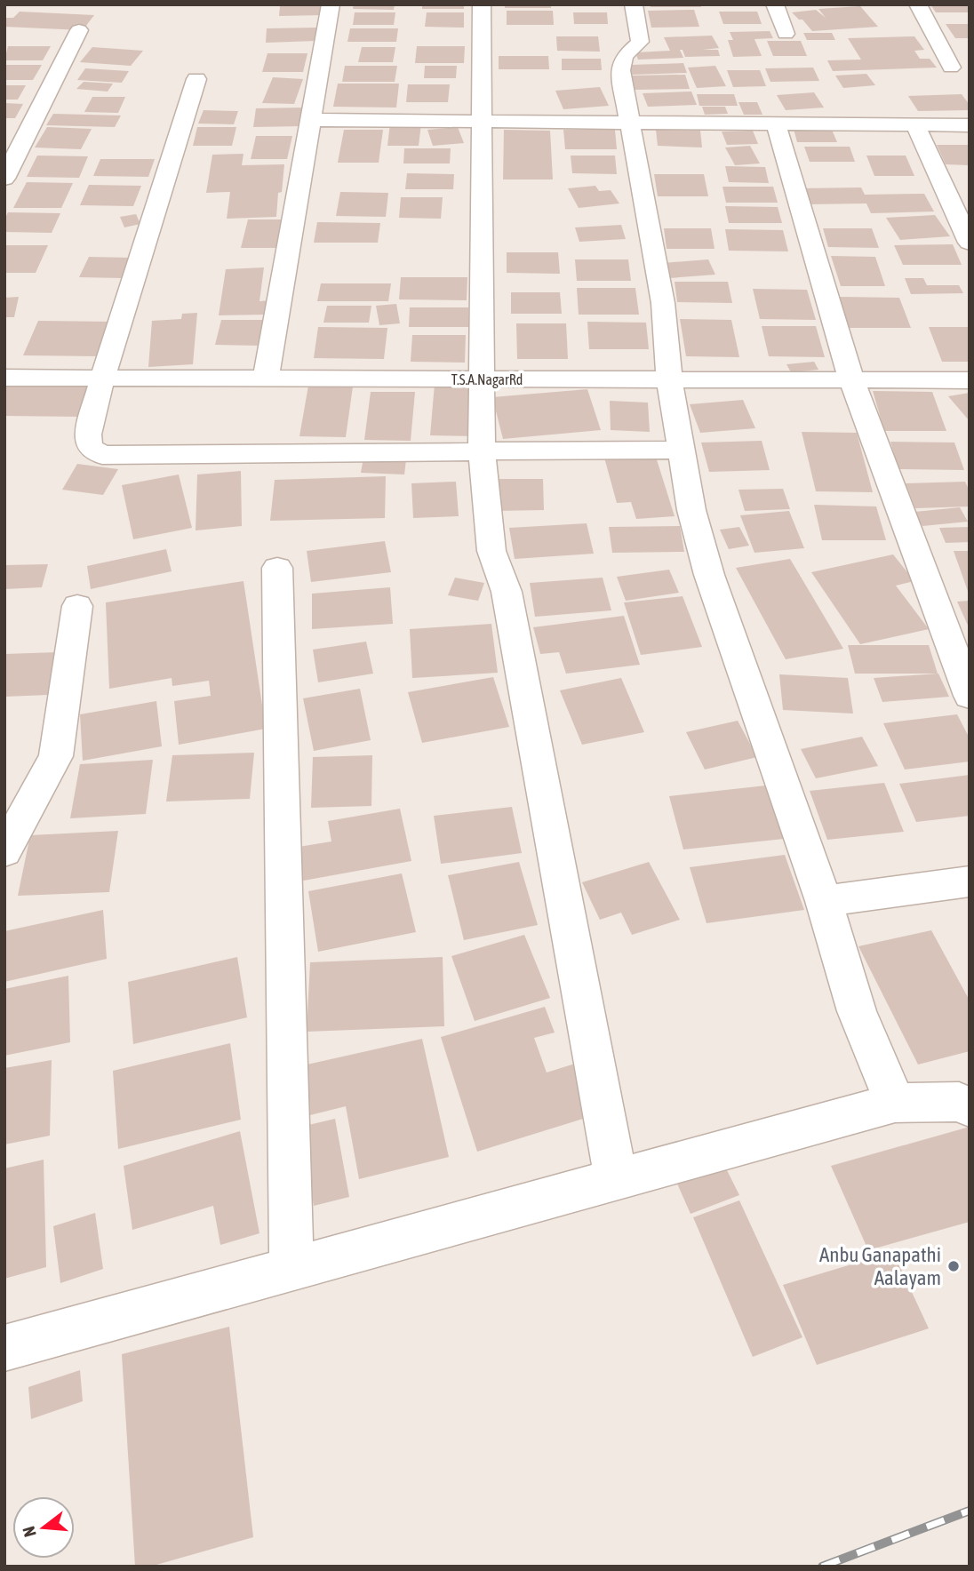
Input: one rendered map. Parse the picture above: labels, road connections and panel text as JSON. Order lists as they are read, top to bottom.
{
  "streets": {
    "street": ["T.S.A.NagarRd"]
  },
  "places": ["Anbu Ganapathi Aalayam"],
  "north": "left"
}
